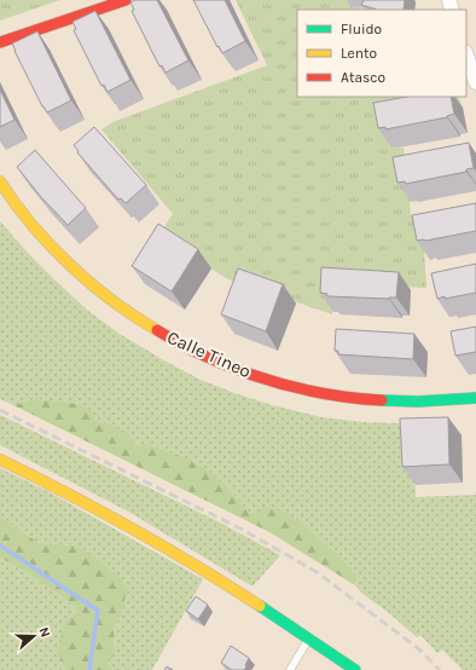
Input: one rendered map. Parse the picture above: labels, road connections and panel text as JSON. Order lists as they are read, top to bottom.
{
  "streets": {
    "street": ["Calle Tineo"]
  },
  "legend": ["Fluido", "Lento", "Atasco"],
  "north": "right"
}
